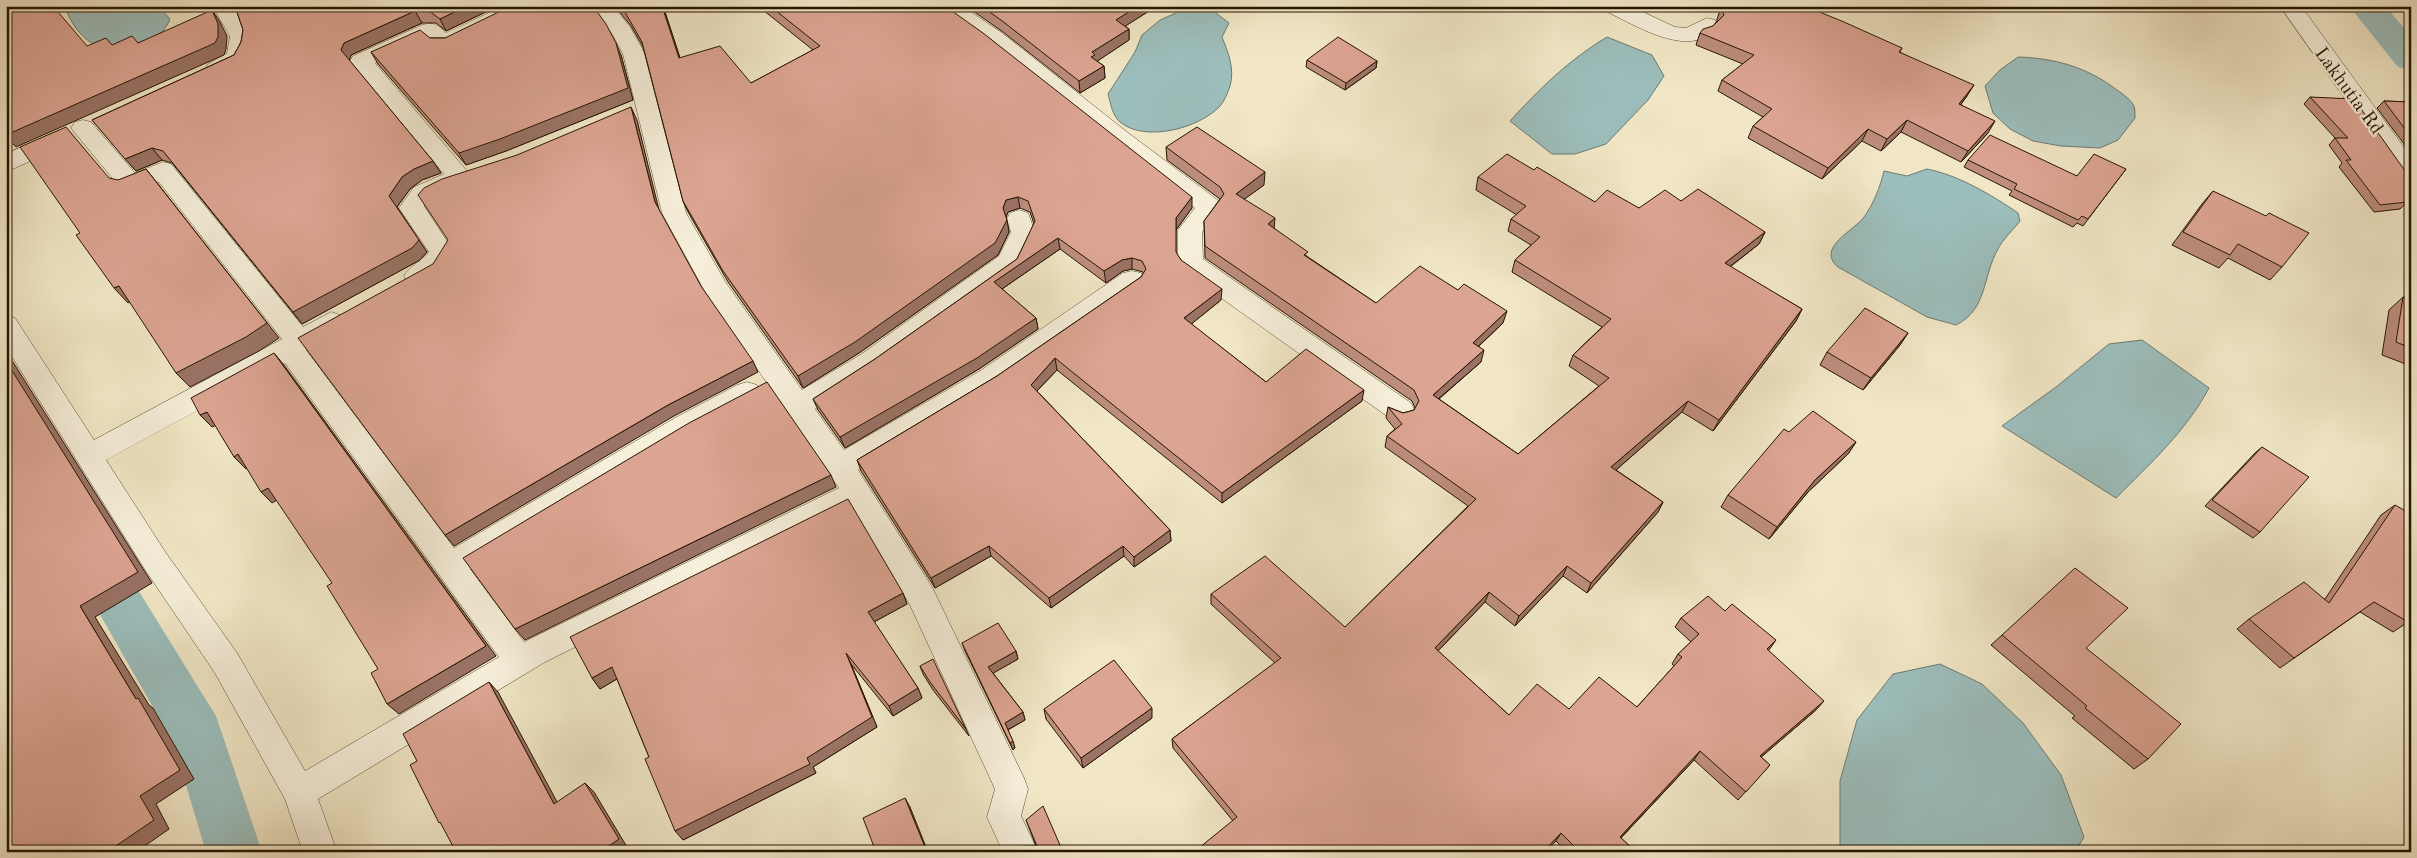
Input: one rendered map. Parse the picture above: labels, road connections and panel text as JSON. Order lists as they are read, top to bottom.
{
  "streets": {
    "street": ["Lakhutia Rd"]
  }
}
